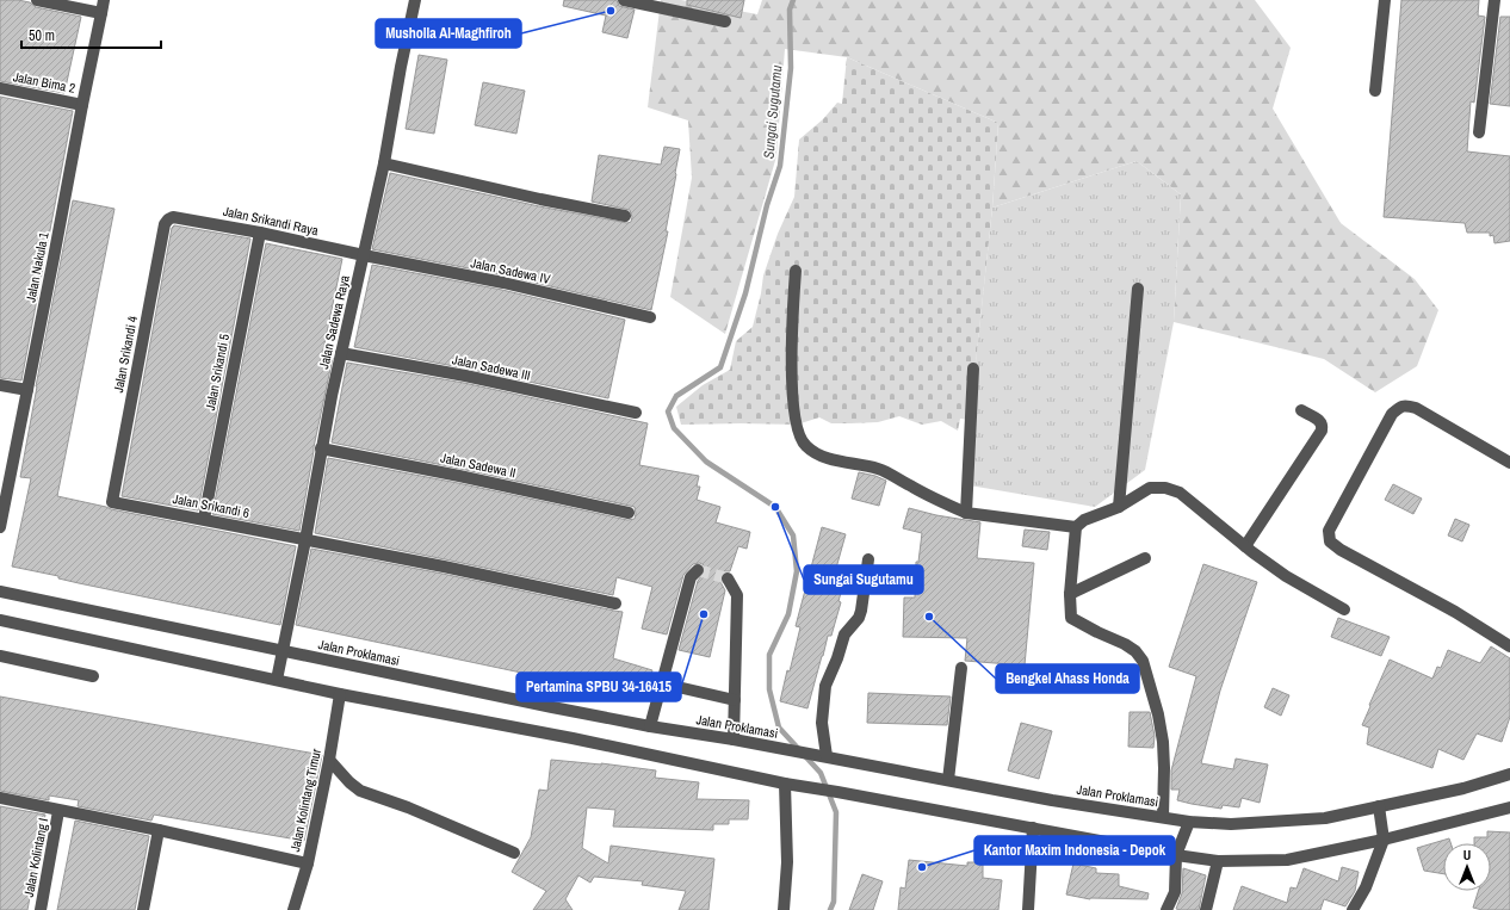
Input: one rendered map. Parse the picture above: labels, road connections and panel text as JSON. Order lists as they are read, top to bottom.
{
  "streets": {
    "street": [
      "Jalan Bima 2",
      "Jalan Srikandi Raya",
      "Jalan Nakula 1",
      "Jalan Sadewa IV",
      "Jalan Sadewa Raya",
      "Jalan Srikandi 4",
      "Jalan Sadewa III",
      "Jalan Srikandi 5",
      "Jalan Sadewa II",
      "Jalan Srikandi 6",
      "Jalan Proklamasi",
      "Jalan Kolintang Timur",
      "Jalan Kolintang I"
    ]
  },
  "crossings": [
    ["Jalan Bima 2", "Jalan Nakula 1"],
    ["Jalan Srikandi Raya", "Jalan Sadewa IV"],
    ["Jalan Srikandi Raya", "Jalan Sadewa Raya"],
    ["Jalan Srikandi Raya", "Jalan Srikandi 4"],
    ["Jalan Srikandi Raya", "Jalan Srikandi 5"],
    ["Jalan Sadewa IV", "Jalan Sadewa Raya"],
    ["Jalan Sadewa Raya", "Jalan Sadewa III"],
    ["Jalan Sadewa Raya", "Jalan Sadewa II"],
    ["Jalan Sadewa Raya", "Jalan Srikandi 6"],
    ["Jalan Sadewa Raya", "Jalan Proklamasi"],
    ["Jalan Srikandi 4", "Jalan Srikandi 6"],
    ["Jalan Srikandi 5", "Jalan Srikandi 6"]
  ],
  "water": ["Sungai Sugutamu"],
  "places": [
    "Musholla Al-Maghfiroh",
    "Sungai Sugutamu",
    "Pertamina SPBU 34-16415",
    "Bengkel Ahass Honda",
    "Kantor Maxim Indonesia - Depok"
  ],
  "scale_bar": "50 m",
  "north": "top"
}
